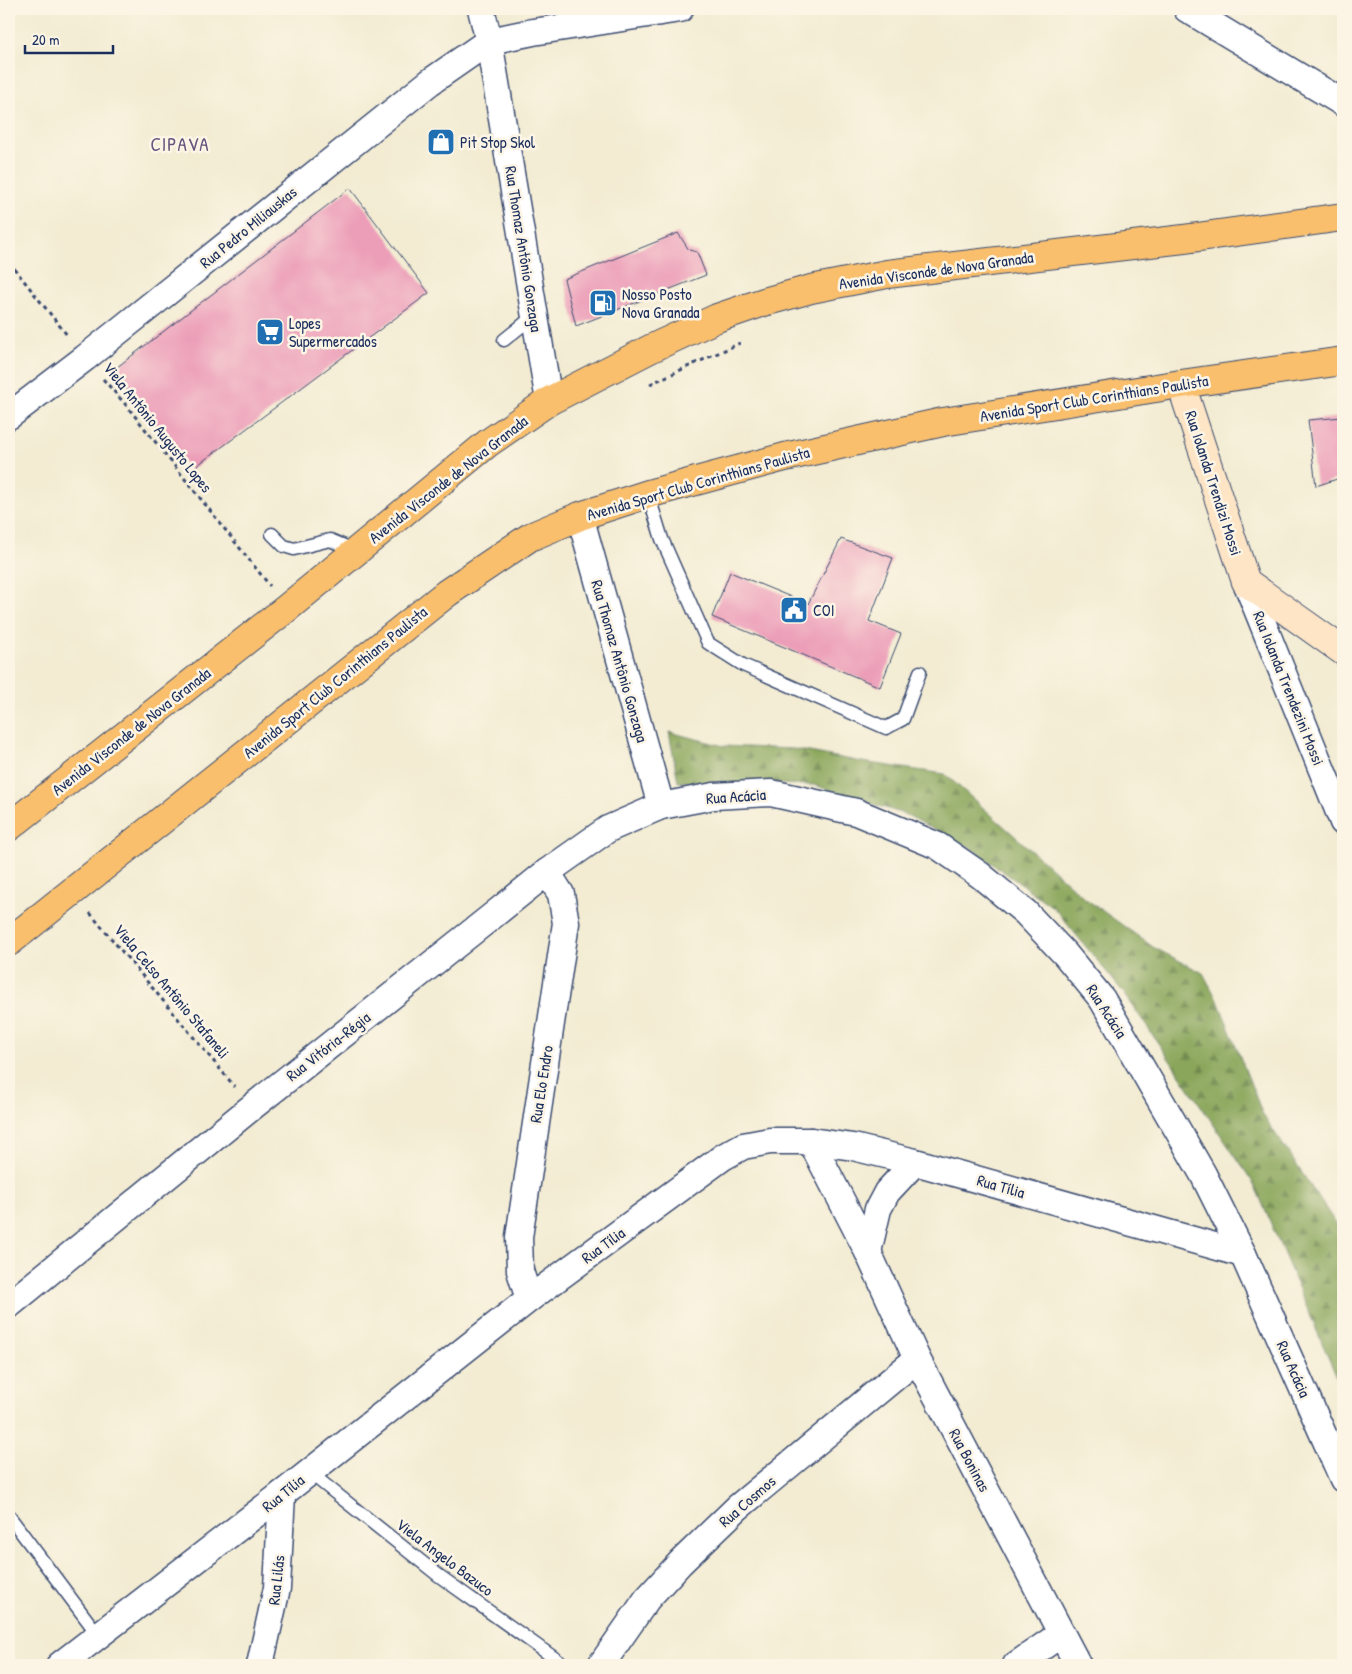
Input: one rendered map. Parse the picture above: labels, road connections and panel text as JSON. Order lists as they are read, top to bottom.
{
  "streets": {
    "main road": ["Avenida Visconde de Nova Granada", "Avenida Sport Club Corinthians Paulista"],
    "street": [
      "Rua Pedro Miliauskas",
      "Rua Thomaz Antônio Gonzaga",
      "Rua Iolanda Trendizi Mossi",
      "Rua Iolanda Trendezini Mossi",
      "Rua Acácia",
      "Rua Vitória-Régia",
      "Rua Elo Endro",
      "Rua Tília",
      "Rua Boninas",
      "Rua Cosmos",
      "Rua Lilás"
    ],
    "lane": ["Viela Angelo Bazuco"],
    "path": ["Viela Antônio Augusto Lopes", "Viela Celso Antônio Stafaneli"]
  },
  "crossings": [
    ["Rua Pedro Miliauskas", "Rua Thomaz Antônio Gonzaga"],
    ["Rua Pedro Miliauskas", "Viela Antônio Augusto Lopes"],
    ["Rua Thomaz Antônio Gonzaga", "Avenida Visconde de Nova Granada"],
    ["Rua Thomaz Antônio Gonzaga", "Avenida Sport Club Corinthians Paulista"],
    ["Rua Thomaz Antônio Gonzaga", "Rua Acácia"],
    ["Rua Thomaz Antônio Gonzaga", "Rua Vitória-Régia"],
    ["Avenida Visconde de Nova Granada", "Viela Antônio Augusto Lopes"],
    ["Avenida Sport Club Corinthians Paulista", "Rua Iolanda Trendizi Mossi"],
    ["Avenida Sport Club Corinthians Paulista", "Viela Celso Antônio Stafaneli"],
    ["Rua Iolanda Trendizi Mossi", "Rua Iolanda Trendezini Mossi"],
    ["Rua Acácia", "Rua Vitória-Régia"],
    ["Rua Acácia", "Rua Tília"],
    ["Viela Celso Antônio Stafaneli", "Rua Vitória-Régia"],
    ["Rua Vitória-Régia", "Rua Elo Endro"],
    ["Rua Elo Endro", "Rua Tília"],
    ["Rua Tília", "Rua Boninas"],
    ["Rua Tília", "Viela Angelo Bazuco"],
    ["Rua Tília", "Rua Lilás"],
    ["Rua Boninas", "Rua Cosmos"]
  ],
  "districts": ["CIPAVA"],
  "places": {
    "shop": ["Pit Stop Skol"],
    "fuel station": ["Nosso Posto Nova Granada"],
    "supermarket": ["Lopes Supermercados"],
    "public building": ["COI"]
  },
  "scale_bar": "20 m"
}
